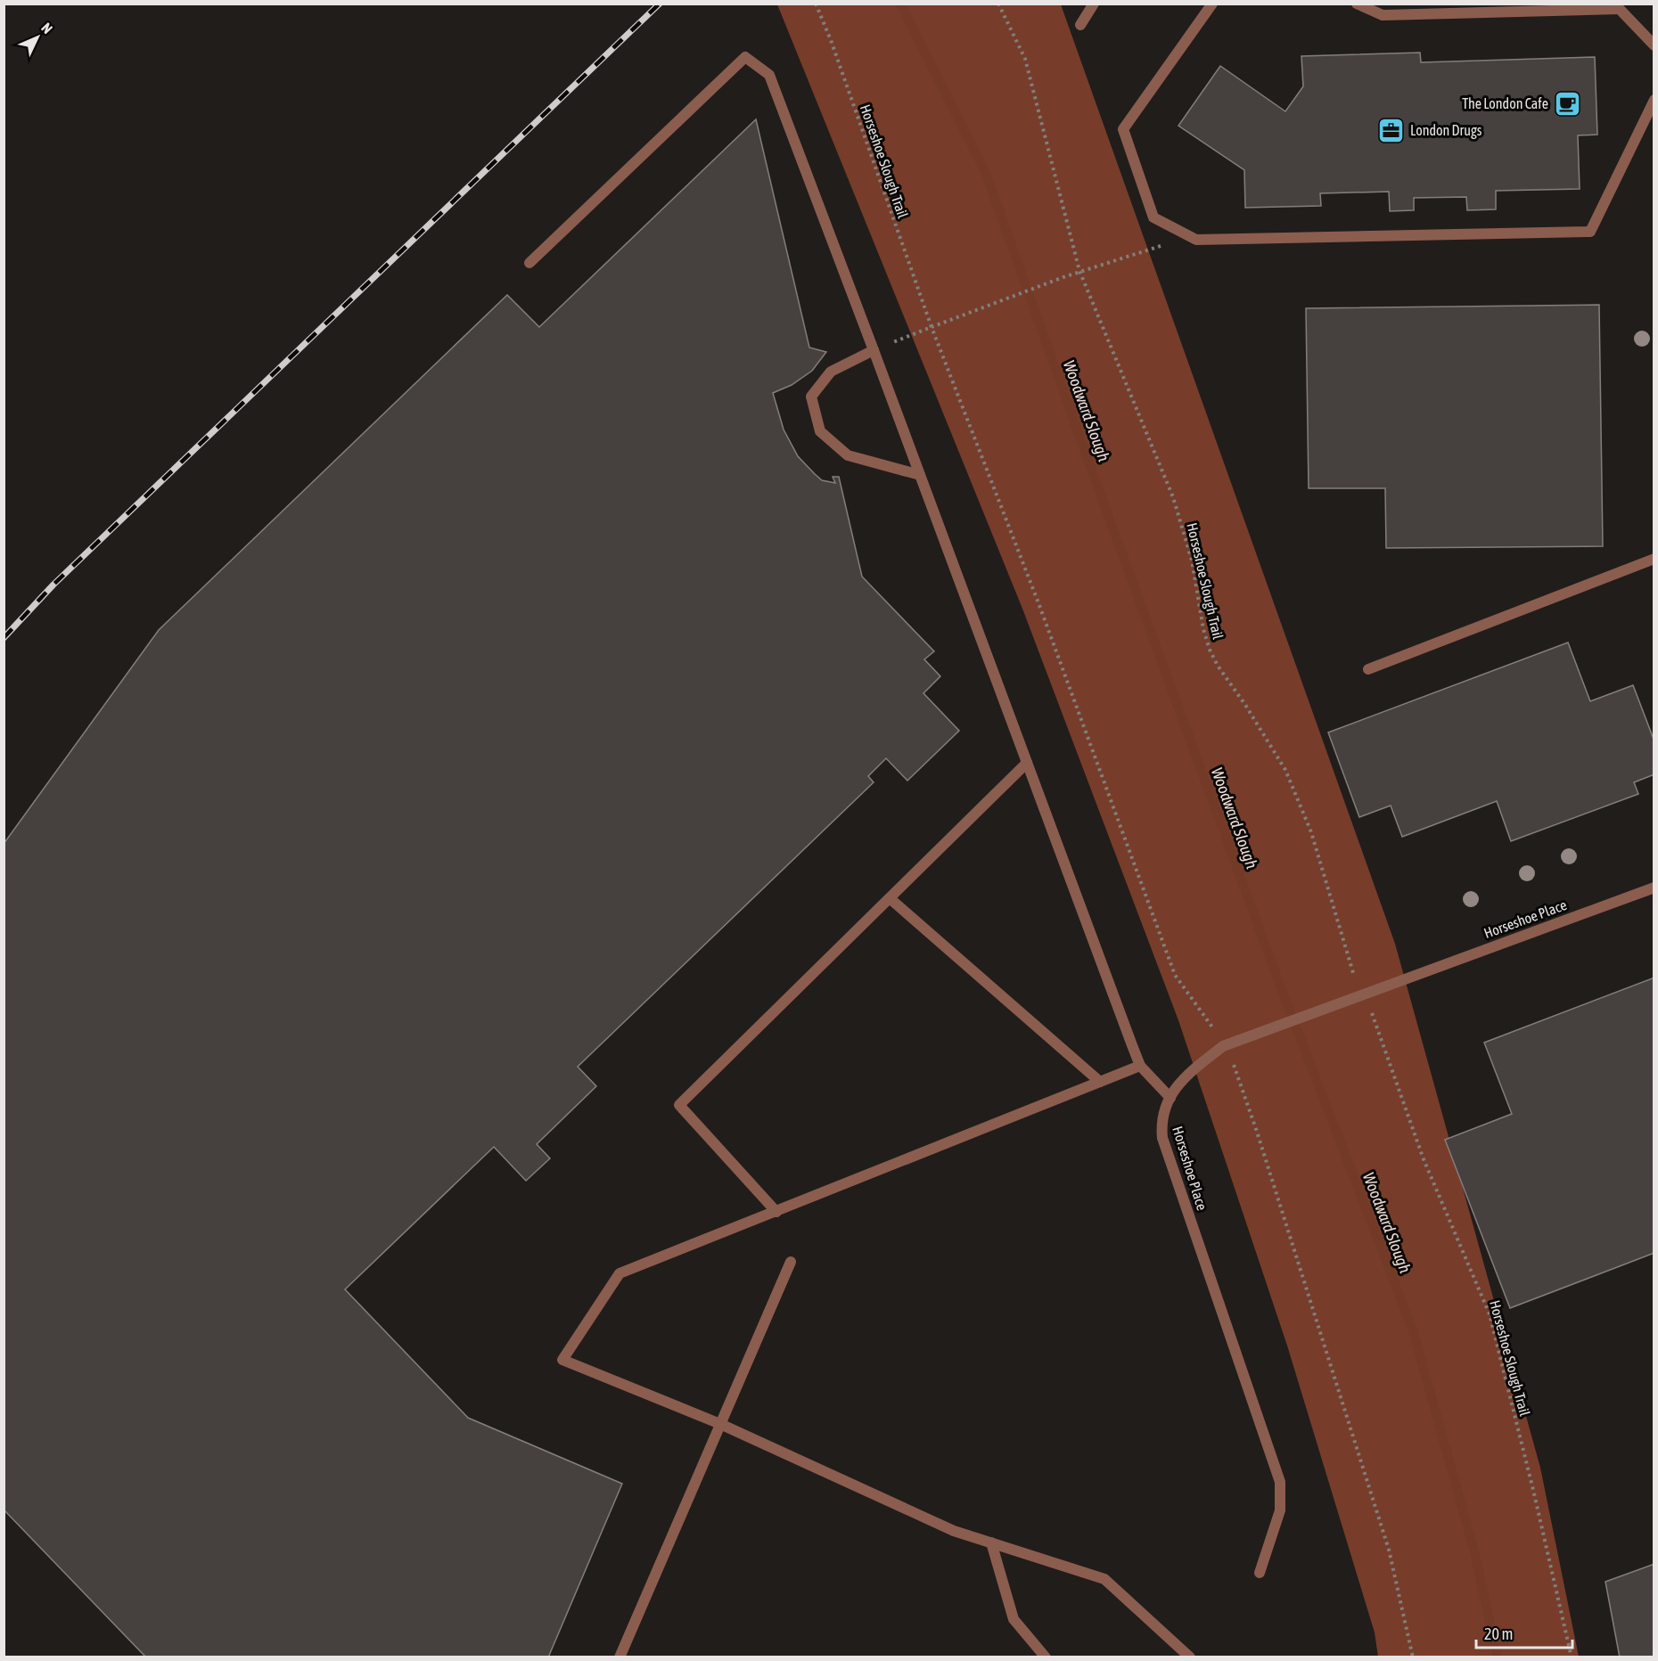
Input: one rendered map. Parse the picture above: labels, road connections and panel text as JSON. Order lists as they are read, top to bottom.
{
  "streets": {
    "street": ["Horseshoe Place"],
    "path": ["Horseshoe Slough Trail"]
  },
  "water": ["Woodward Slough"],
  "places": {
    "cafe": ["The London Cafe"],
    "office": ["London Drugs"]
  },
  "scale_bar": "20 m",
  "north": "top right"
}
